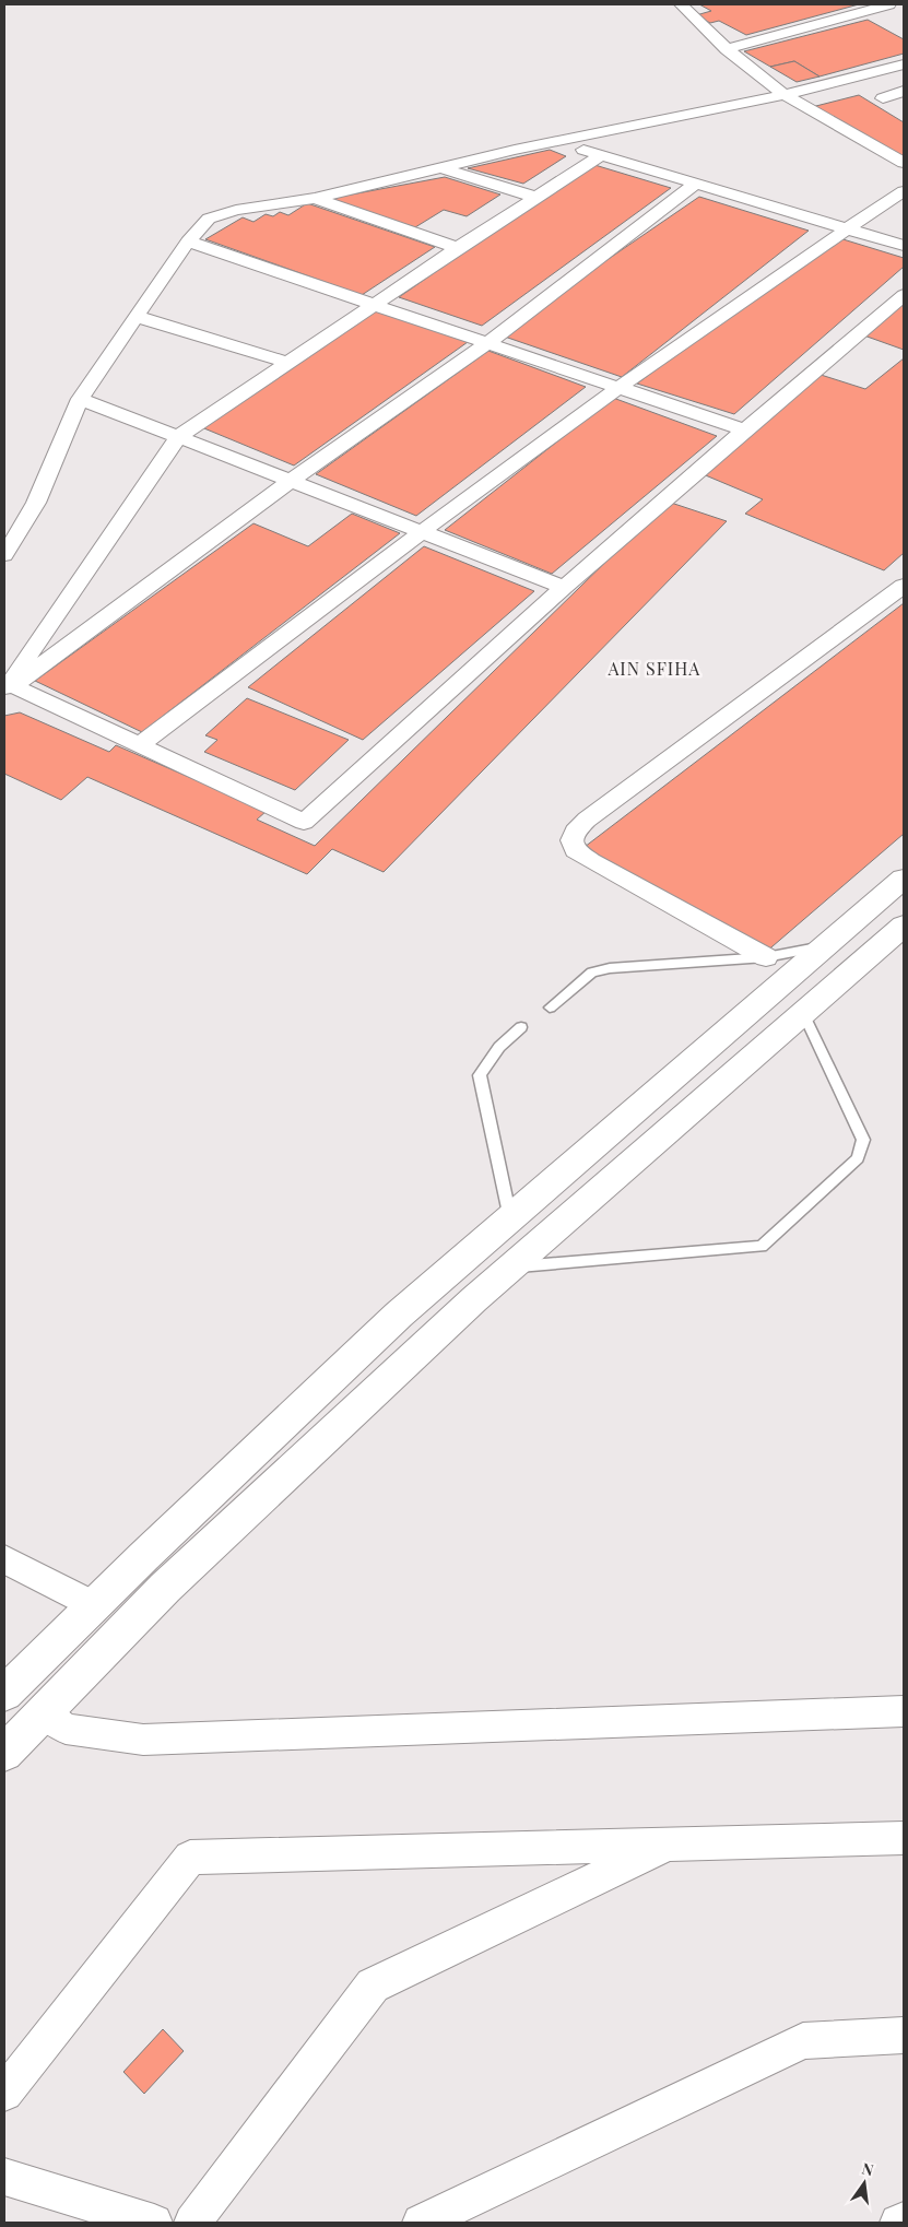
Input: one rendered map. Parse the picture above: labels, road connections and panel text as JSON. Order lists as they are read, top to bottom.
{
  "districts": ["AIN SFIHA"],
  "north": "top"
}
